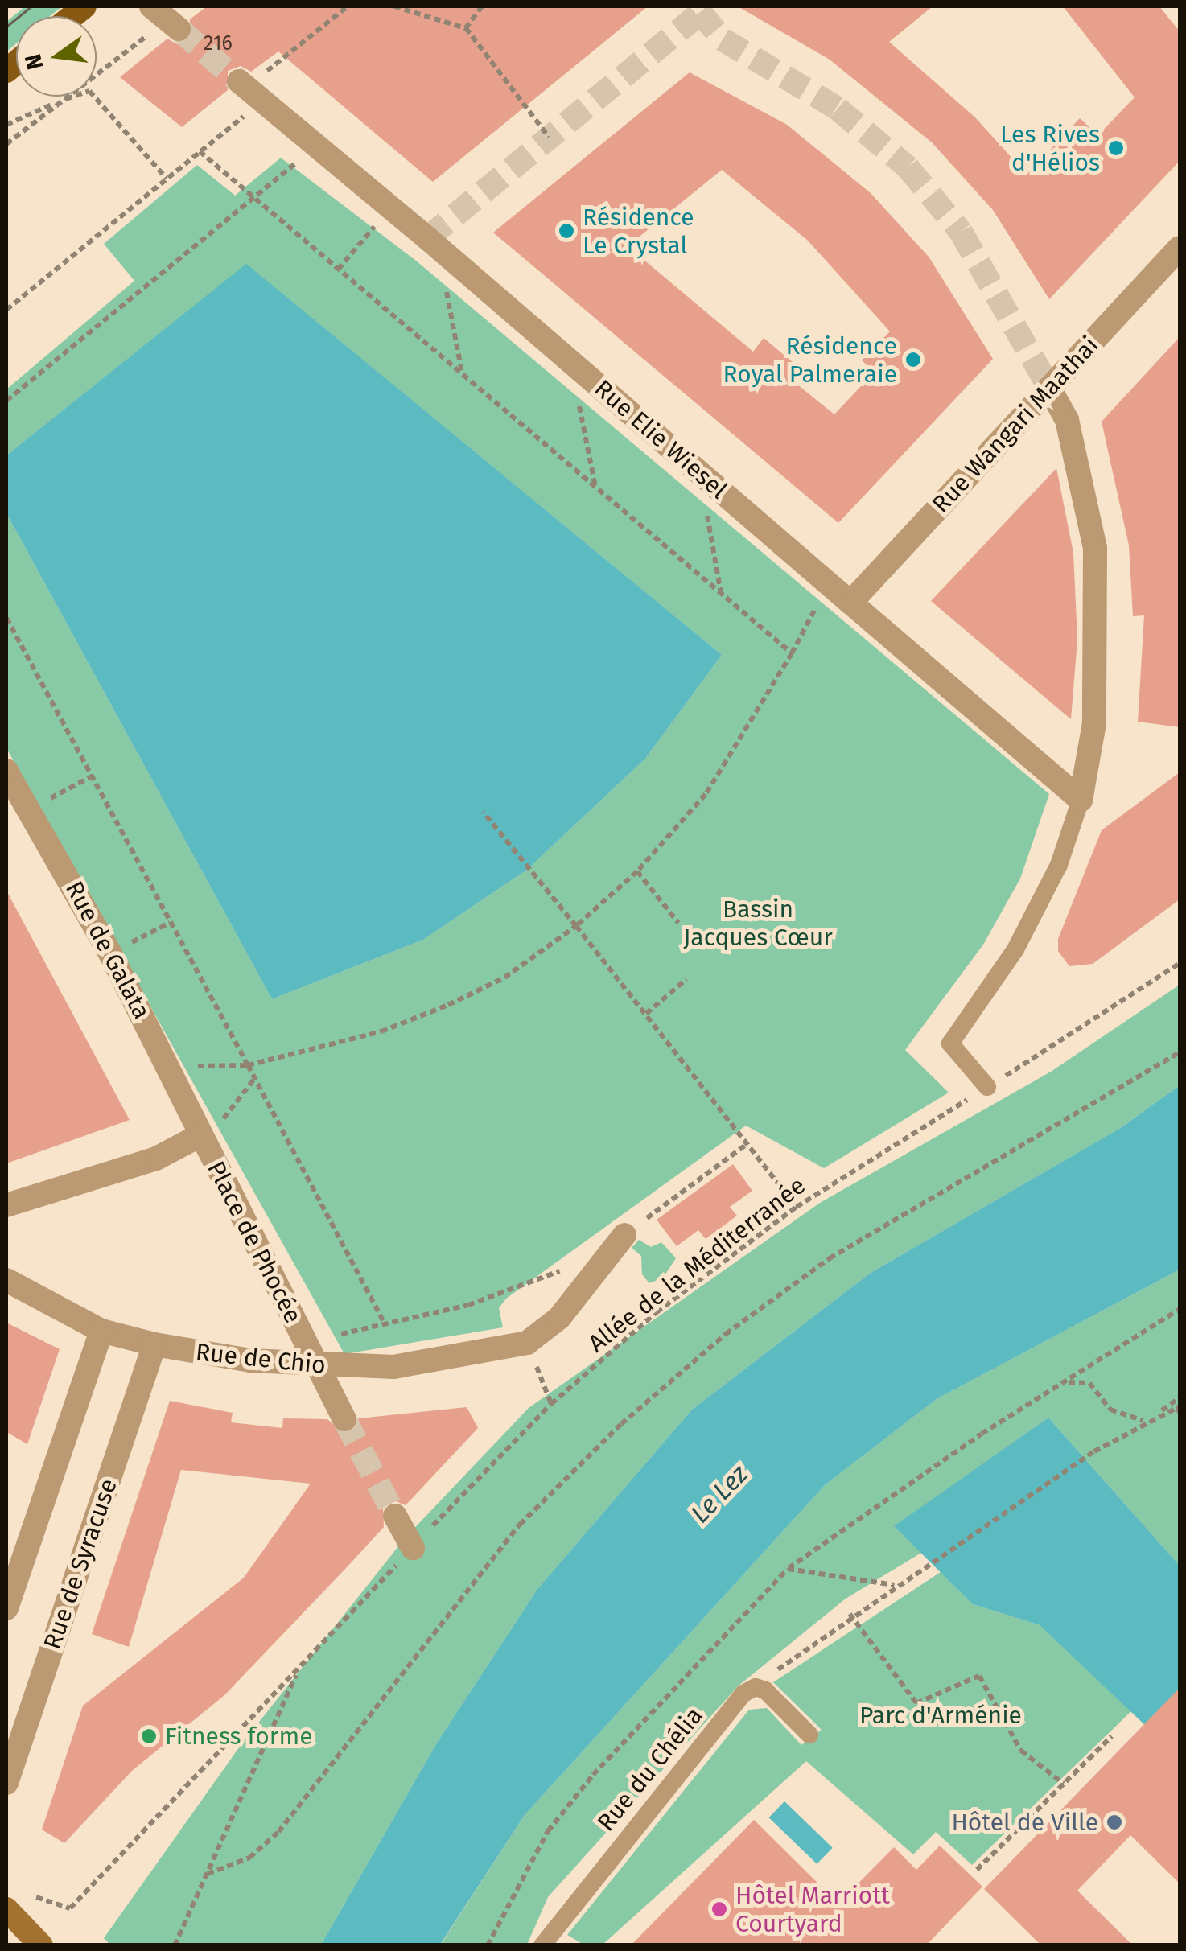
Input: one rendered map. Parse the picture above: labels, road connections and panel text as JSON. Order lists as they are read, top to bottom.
{
  "streets": {
    "street": [
      "Rue Wangari Maathai",
      "Rue Elie Wiesel",
      "Rue de Galata",
      "Place de Phocée",
      "Rue de Chio",
      "Rue de Syracuse"
    ],
    "lane": ["Rue du Chélia"],
    "path": ["Allée de la Méditerranée"]
  },
  "crossings": [
    ["Rue Wangari Maathai", "Rue Elie Wiesel"],
    ["Rue de Galata", "Place de Phocée"],
    ["Place de Phocée", "Rue de Chio"],
    ["Rue de Chio", "Rue de Syracuse"]
  ],
  "water": ["Le Lez"],
  "parks": ["Bassin Jacques Cœur", "Parc d'Arménie"],
  "places": [
    "Les Rives d'Hélios",
    "Résidence Le Crystal",
    "Résidence Royal Palmeraie",
    "Fitness forme",
    "Hôtel de Ville",
    "Hôtel Marriott Courtyard"
  ],
  "house_numbers": ["216"],
  "north": "left"
}
